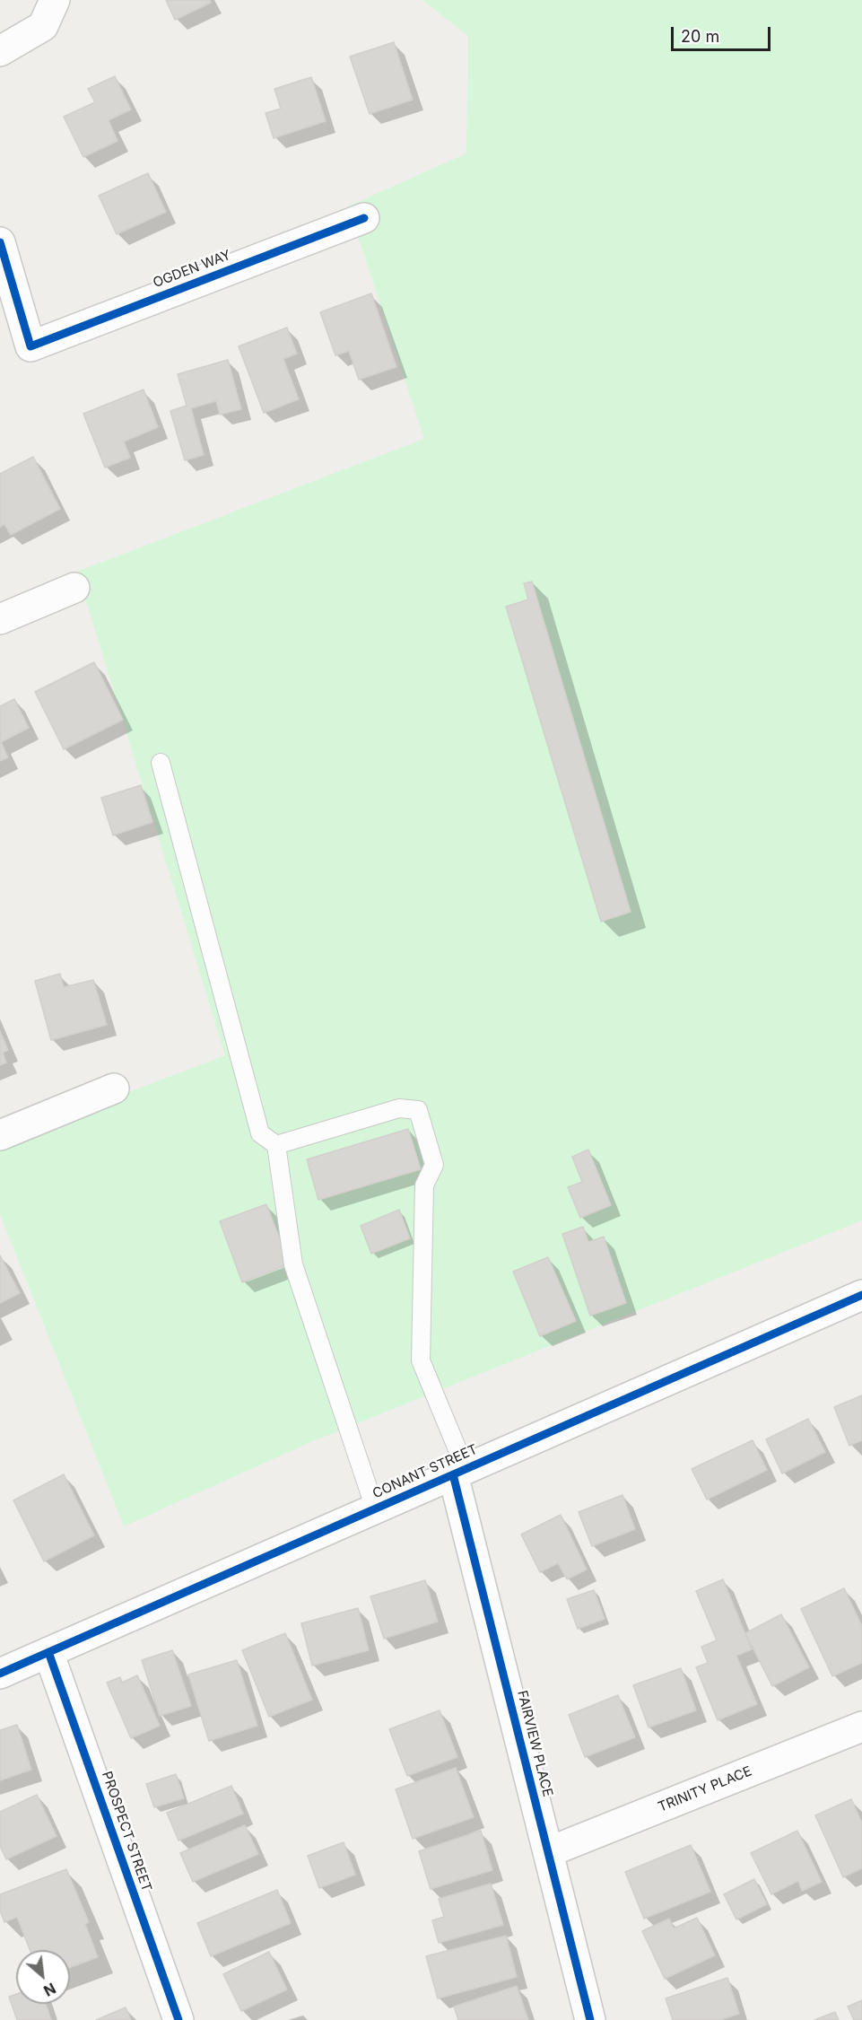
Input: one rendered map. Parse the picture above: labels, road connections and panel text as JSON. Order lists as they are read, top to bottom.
{
  "streets": {
    "street": [
      "OGDEN WAY",
      "CONANT STREET",
      "FAIRVIEW PLACE",
      "TRINITY PLACE",
      "PROSPECT STREET"
    ]
  },
  "crossings": [
    ["CONANT STREET", "FAIRVIEW PLACE"],
    ["CONANT STREET", "PROSPECT STREET"],
    ["FAIRVIEW PLACE", "TRINITY PLACE"]
  ],
  "scale_bar": "20 m",
  "north": "bottom right"
}
